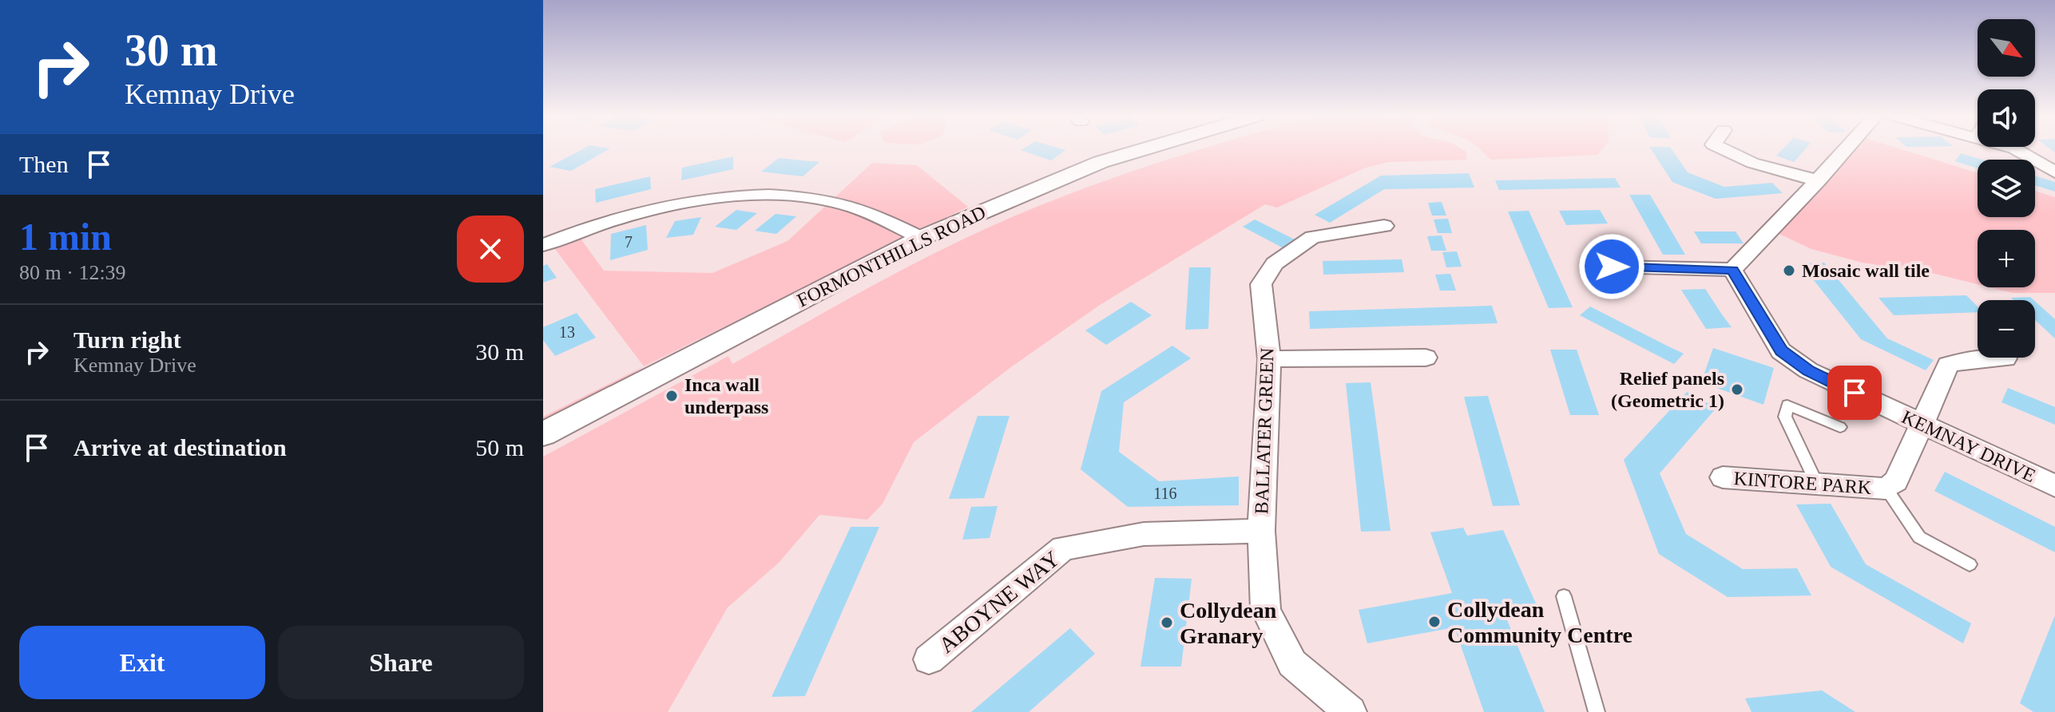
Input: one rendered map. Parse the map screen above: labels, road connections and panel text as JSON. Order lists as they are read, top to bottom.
{
  "streets": {
    "street": [
      "FORMONTHILLS ROAD",
      "BALLATER GREEN",
      "KEMNAY DRIVE",
      "KINTORE PARK",
      "ABOYNE WAY"
    ]
  },
  "crossings": [
    ["BALLATER GREEN", "ABOYNE WAY"],
    ["KEMNAY DRIVE", "KINTORE PARK"]
  ],
  "places": [
    "Mosaic wall tile",
    "Relief panels (Geometric 1)",
    "Inca wall underpass",
    "Collydean Community Centre",
    "Collydean Granary"
  ],
  "house_numbers": ["7", "13", "116"],
  "north": "bottom right",
  "page": {
    "turn": ["30 m", "Kemnay Drive"],
    "map_buttons": ["+", "−"],
    "then": "Then",
    "heading": ["1 min", "80 m · 12:39"],
    "list": [
      {
        "name": "Turn right",
        "note": "Kemnay Drive",
        "value": "30 m"
      },
      {
        "name": "Arrive at destination",
        "value": "50 m"
      }
    ],
    "buttons": ["Exit", "Share"]
  }
}
